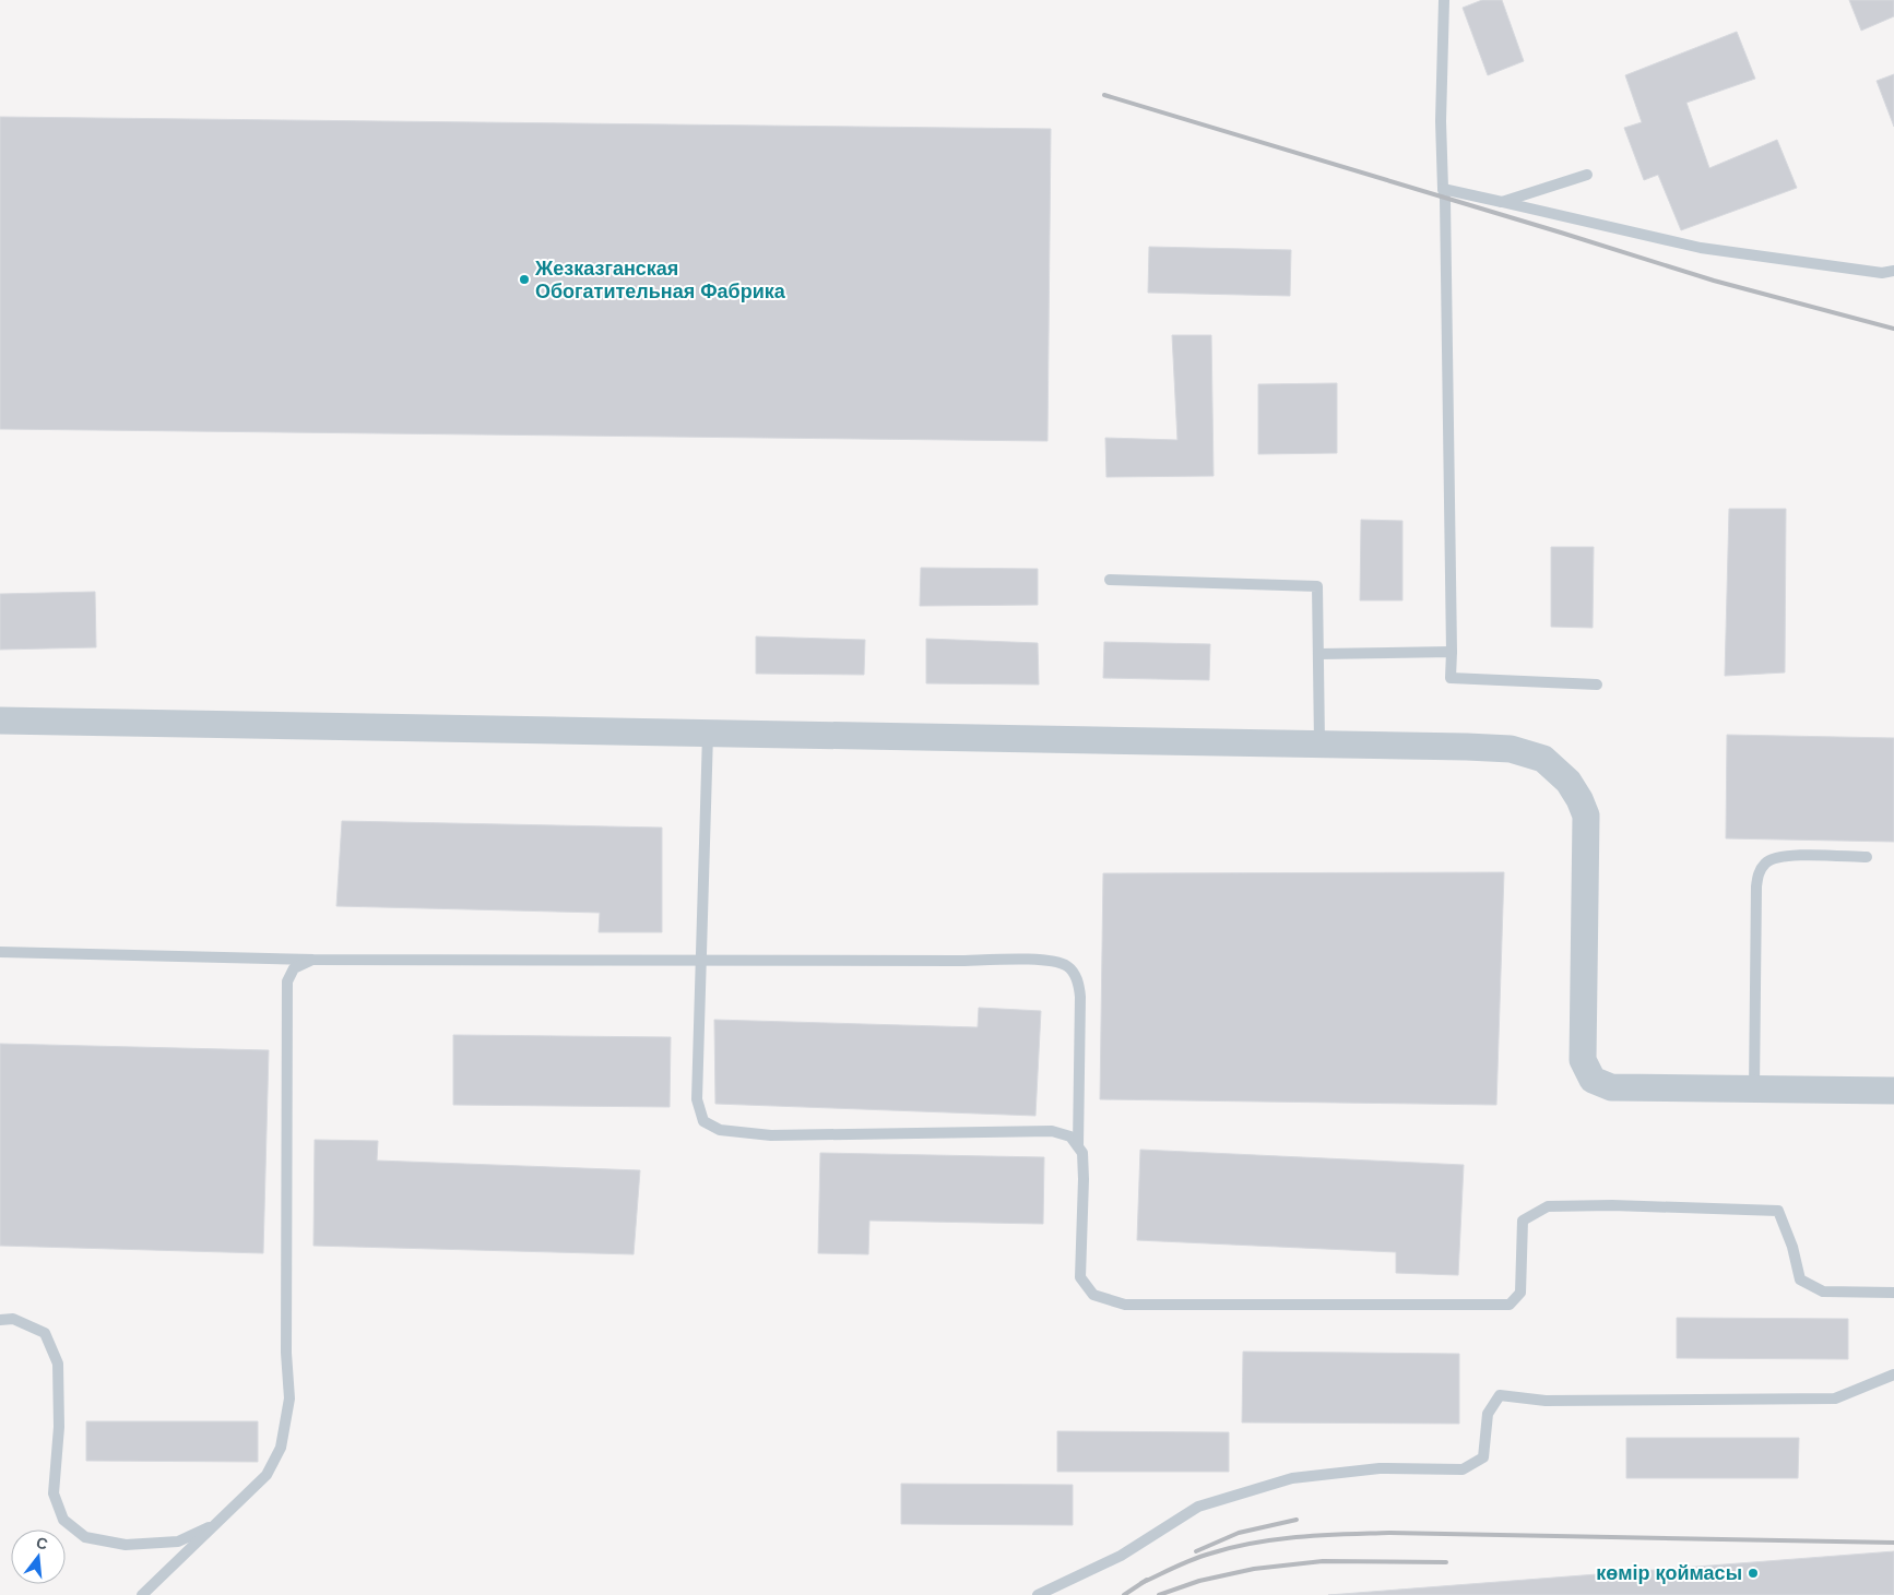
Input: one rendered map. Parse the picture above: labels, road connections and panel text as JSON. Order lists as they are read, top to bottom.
{
  "places": ["Жезказганская Обогатительная Фабрика", "көмір қоймасы"],
  "north": "top"
}
